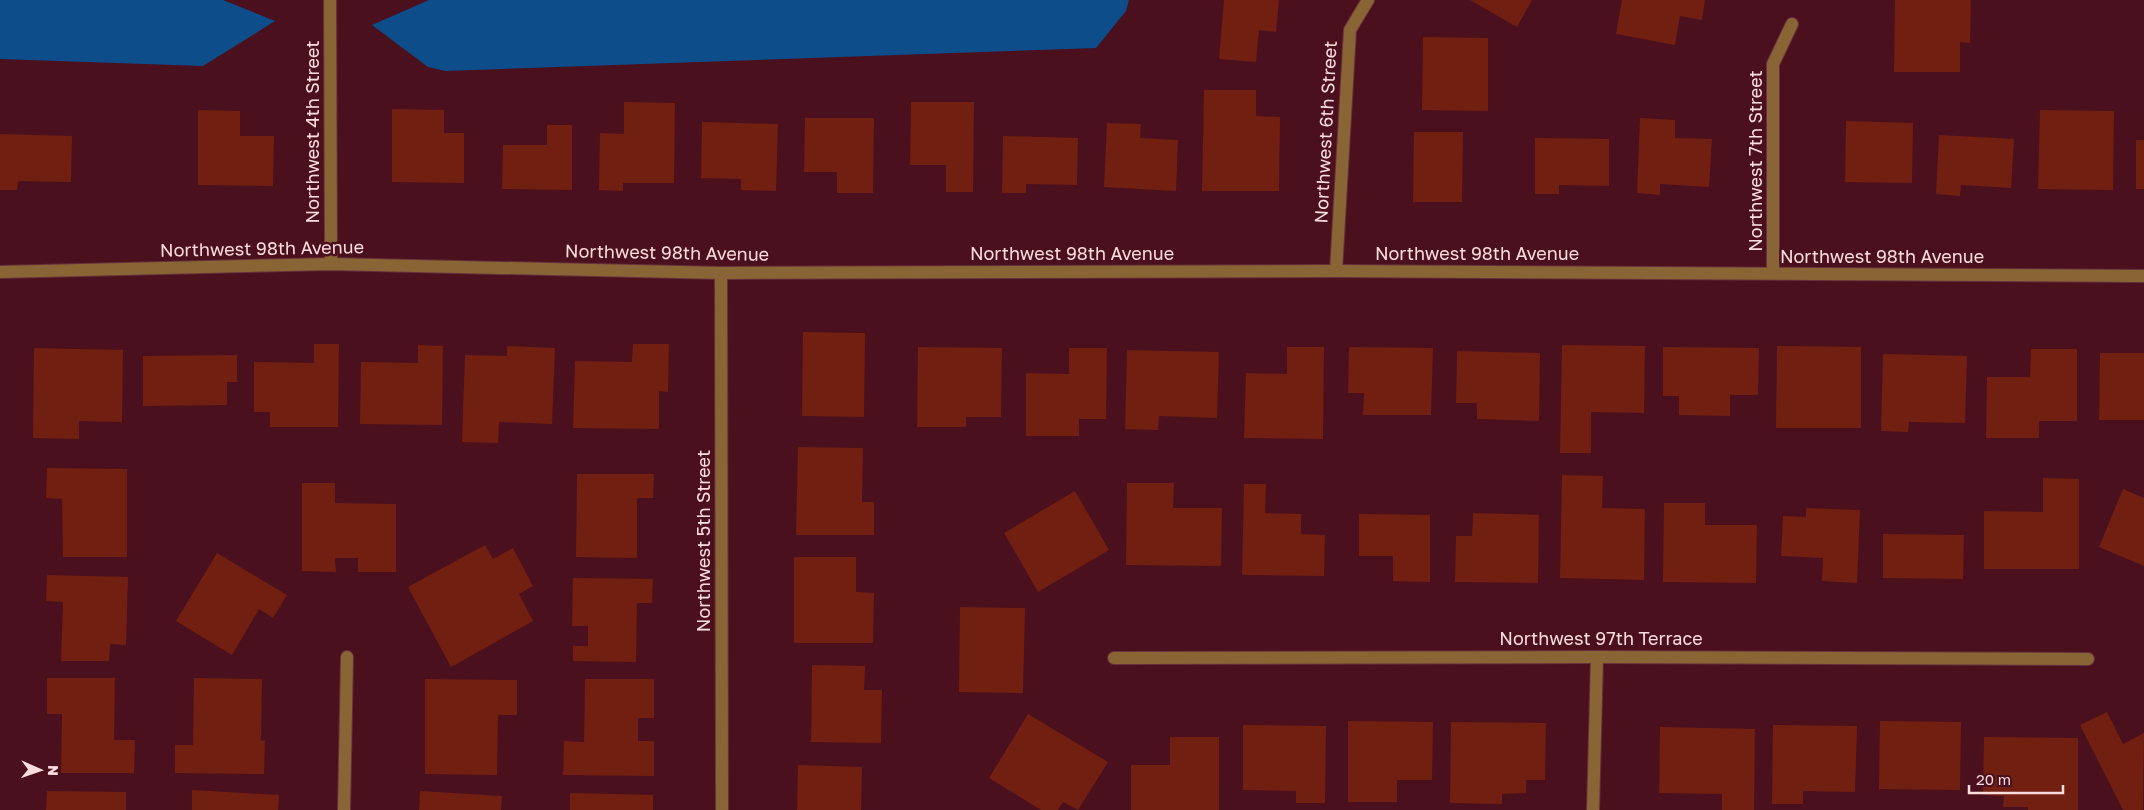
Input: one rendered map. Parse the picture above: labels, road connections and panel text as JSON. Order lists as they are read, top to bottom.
{
  "streets": {
    "street": [
      "Northwest 4th Street",
      "Northwest 6th Street",
      "Northwest 7th Street",
      "Northwest 98th Avenue",
      "Northwest 5th Street",
      "Northwest 97th Terrace"
    ]
  },
  "crossings": [
    ["Northwest 4th Street", "Northwest 98th Avenue"],
    ["Northwest 6th Street", "Northwest 98th Avenue"],
    ["Northwest 7th Street", "Northwest 98th Avenue"],
    ["Northwest 98th Avenue", "Northwest 5th Street"]
  ],
  "scale_bar": "20 m",
  "north": "right"
}
